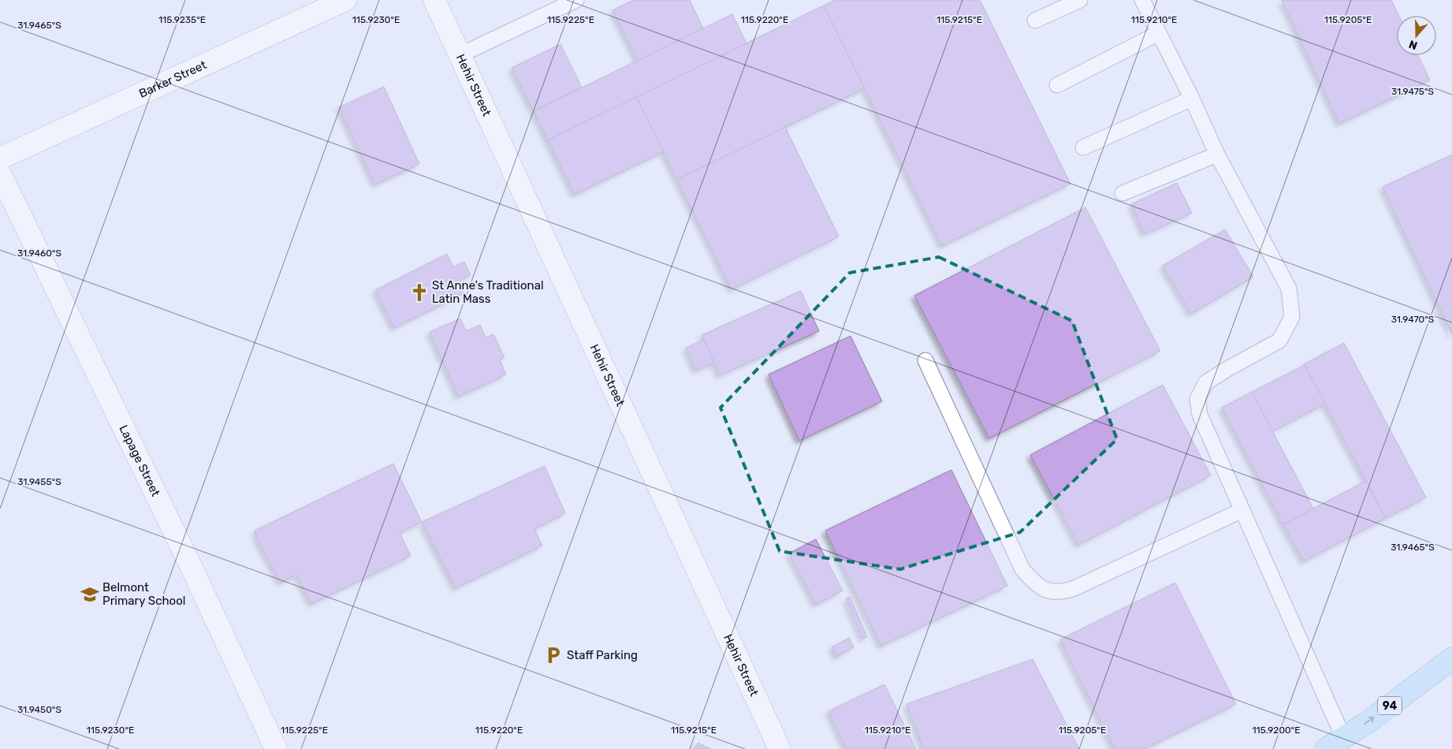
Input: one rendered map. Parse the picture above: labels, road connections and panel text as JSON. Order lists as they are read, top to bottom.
{
  "streets": {
    "highway": ["94"],
    "street": ["Barker Street", "Hehir Street", "Lapage Street"]
  },
  "places": {
    "church": ["St Anne's Traditional Latin Mass"],
    "school or university": ["Belmont Primary School"],
    "parking": ["Staff Parking"]
  },
  "north": "bottom",
  "coordinates": [
    "115.9235°E",
    "115.9230°E",
    "115.9225°E",
    "115.9220°E",
    "115.9215°E",
    "115.9210°E",
    "115.9205°E",
    "31.9465°S",
    "31.9475°S",
    "31.9460°S",
    "31.9470°S",
    "31.9455°S",
    "31.9450°S",
    "115.9200°E"
  ]
}
